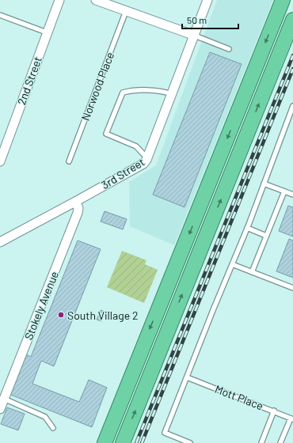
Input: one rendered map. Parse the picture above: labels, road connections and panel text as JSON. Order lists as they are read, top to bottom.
{
  "streets": {
    "street": ["2nd Street", "3rd Street", "Stokely Avenue"],
    "lane": ["Norwood Place", "Mott Place"]
  },
  "crossings": [
    ["3rd Street", "Stokely Avenue"]
  ],
  "places": ["South Village 2"],
  "scale_bar": "50 m"
}
